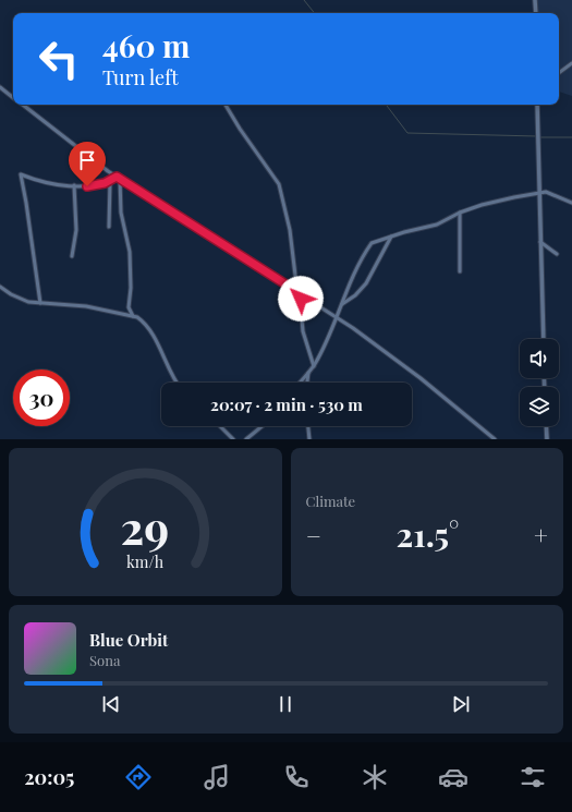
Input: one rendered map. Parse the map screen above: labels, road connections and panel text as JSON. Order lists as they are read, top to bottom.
{
  "page": {
    "turn": ["460 m", "Turn left"],
    "limit": "30",
    "trip": "20:07 · 2 min · 530 m",
    "tile": "Climate",
    "heat": ["−", "21.5°", "+"],
    "song": ["Blue Orbit", "Sona"],
    "tabs": "20:05",
    "gauge": ["29", "km/h"]
  }
}
